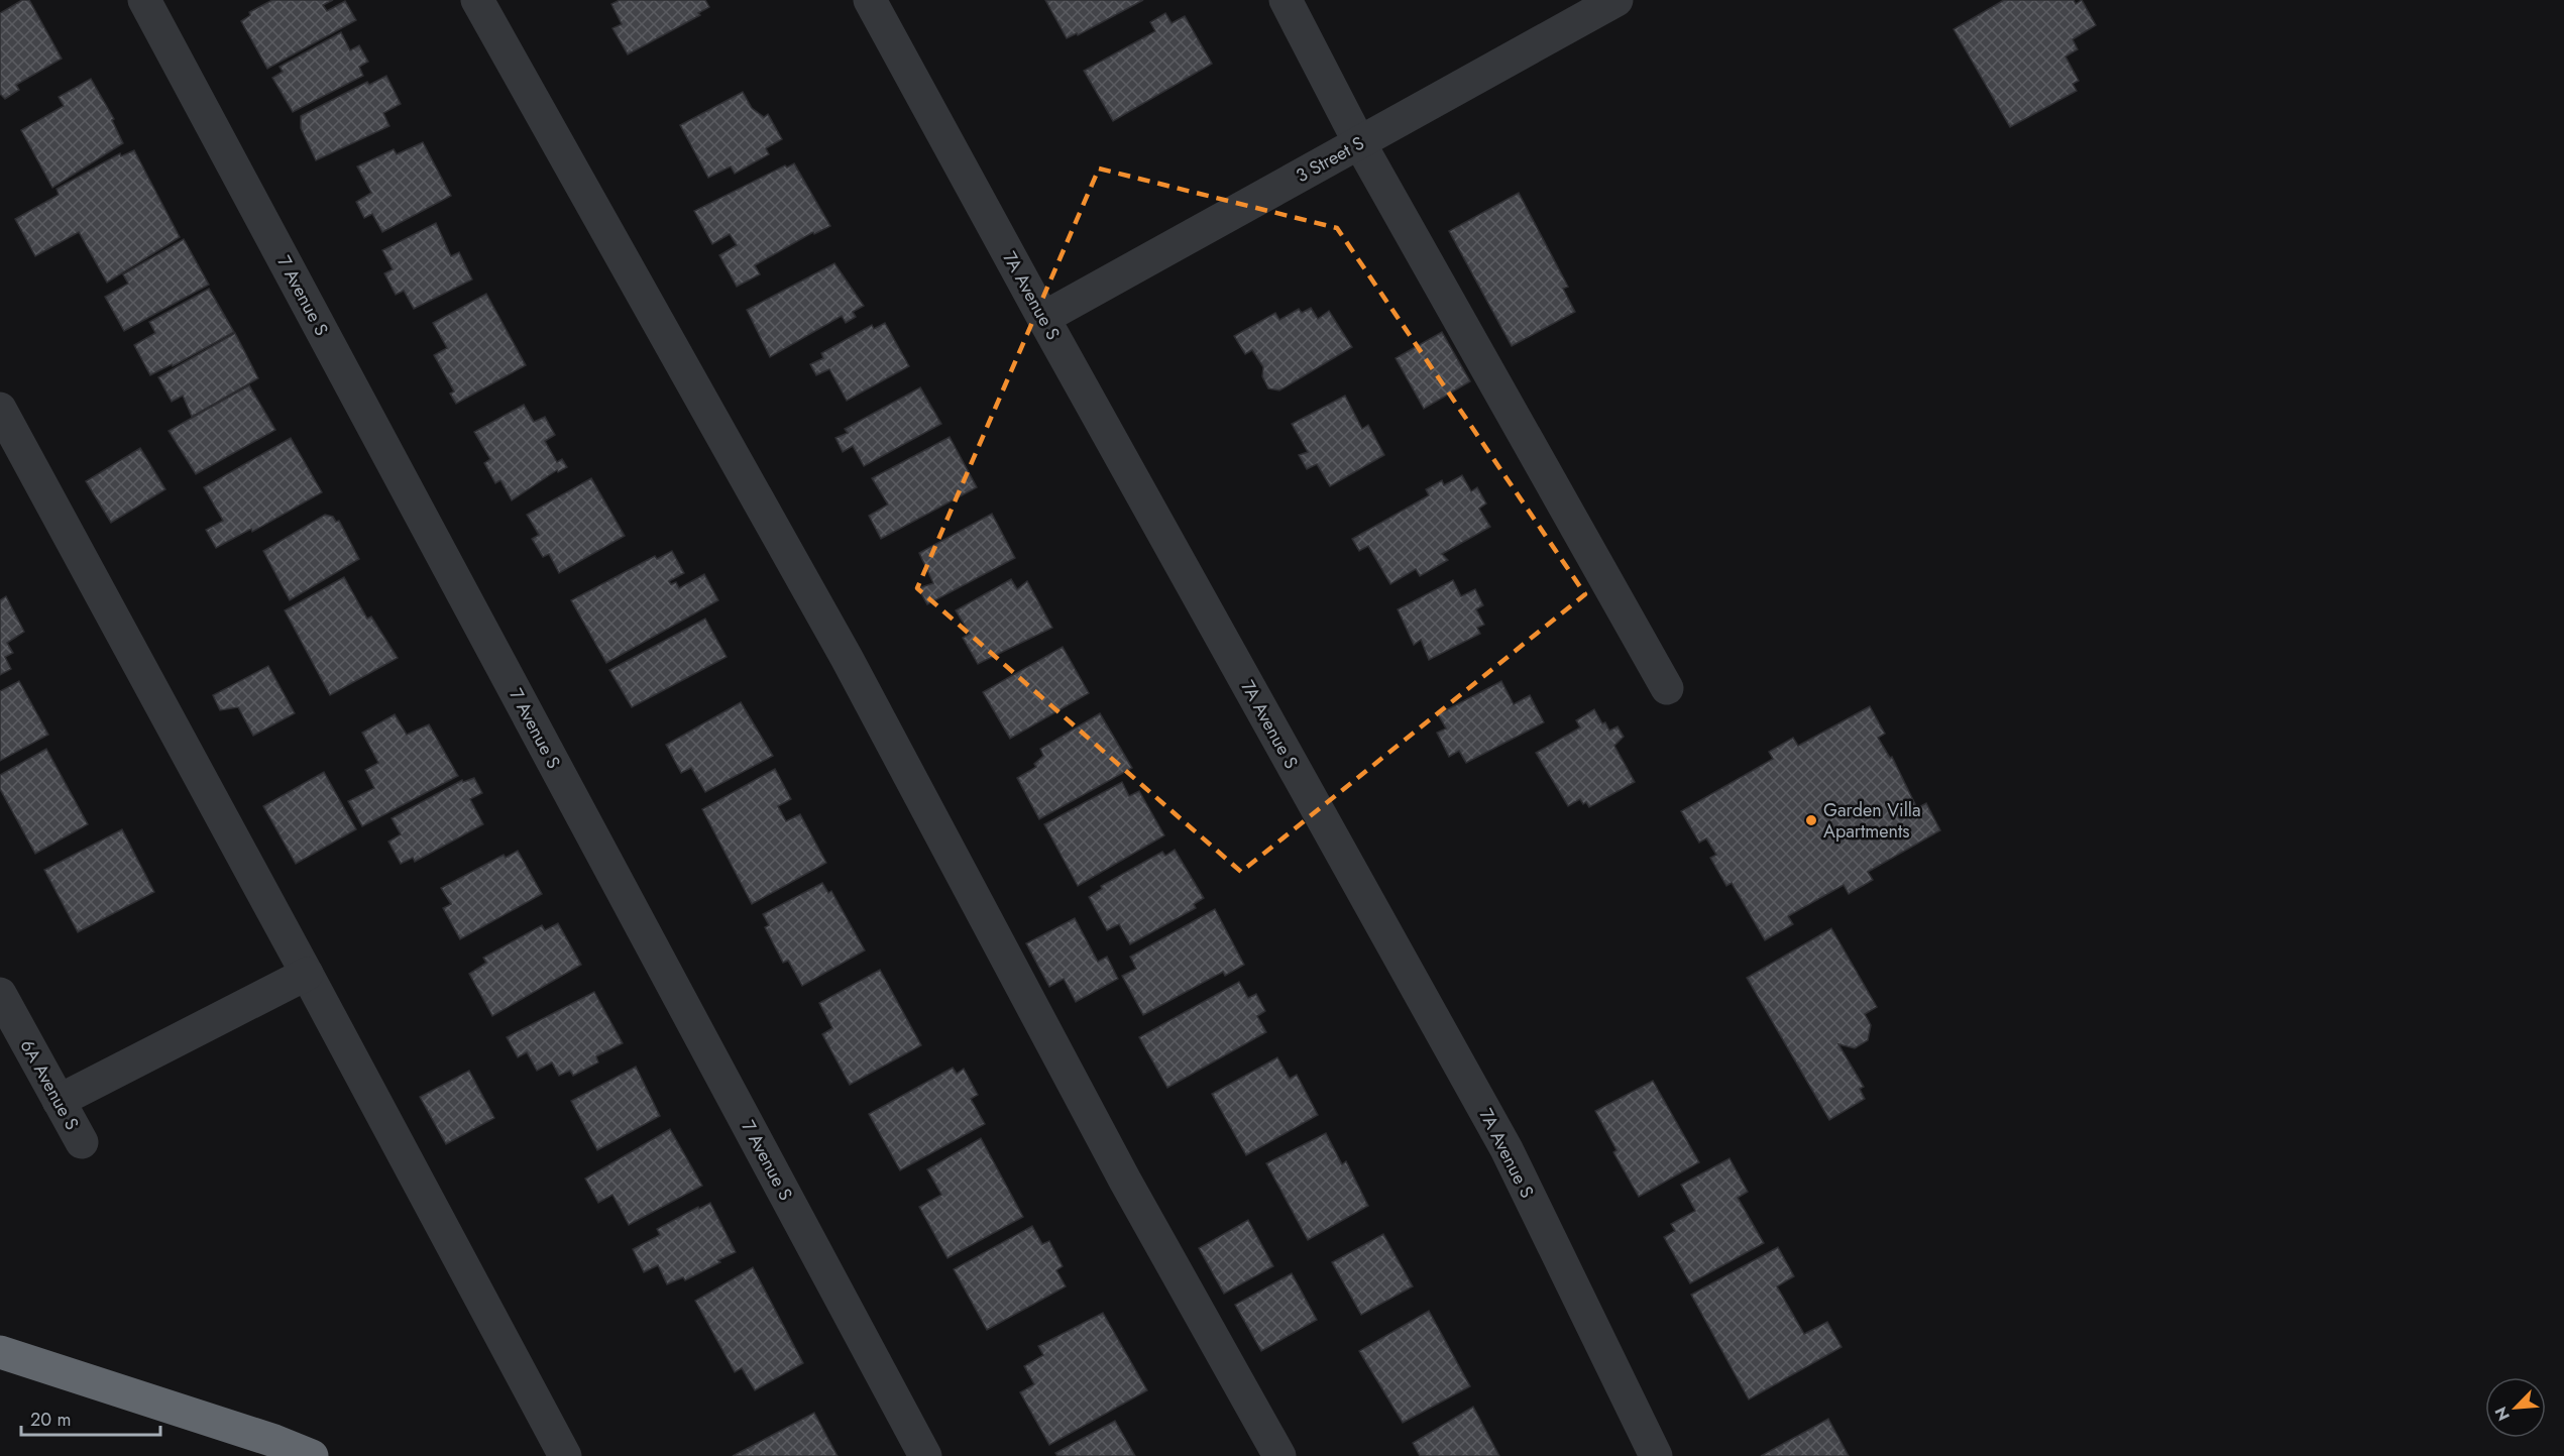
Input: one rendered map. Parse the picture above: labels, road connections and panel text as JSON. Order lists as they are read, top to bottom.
{
  "streets": {
    "street": [
      "3 Street S",
      "7 Avenue S",
      "7A Avenue S",
      "6A Avenue S"
    ]
  },
  "crossings": [
    ["3 Street S", "7A Avenue S"]
  ],
  "places": ["Garden Villa Apartments"],
  "scale_bar": "20 m",
  "north": "bottom left"
}
